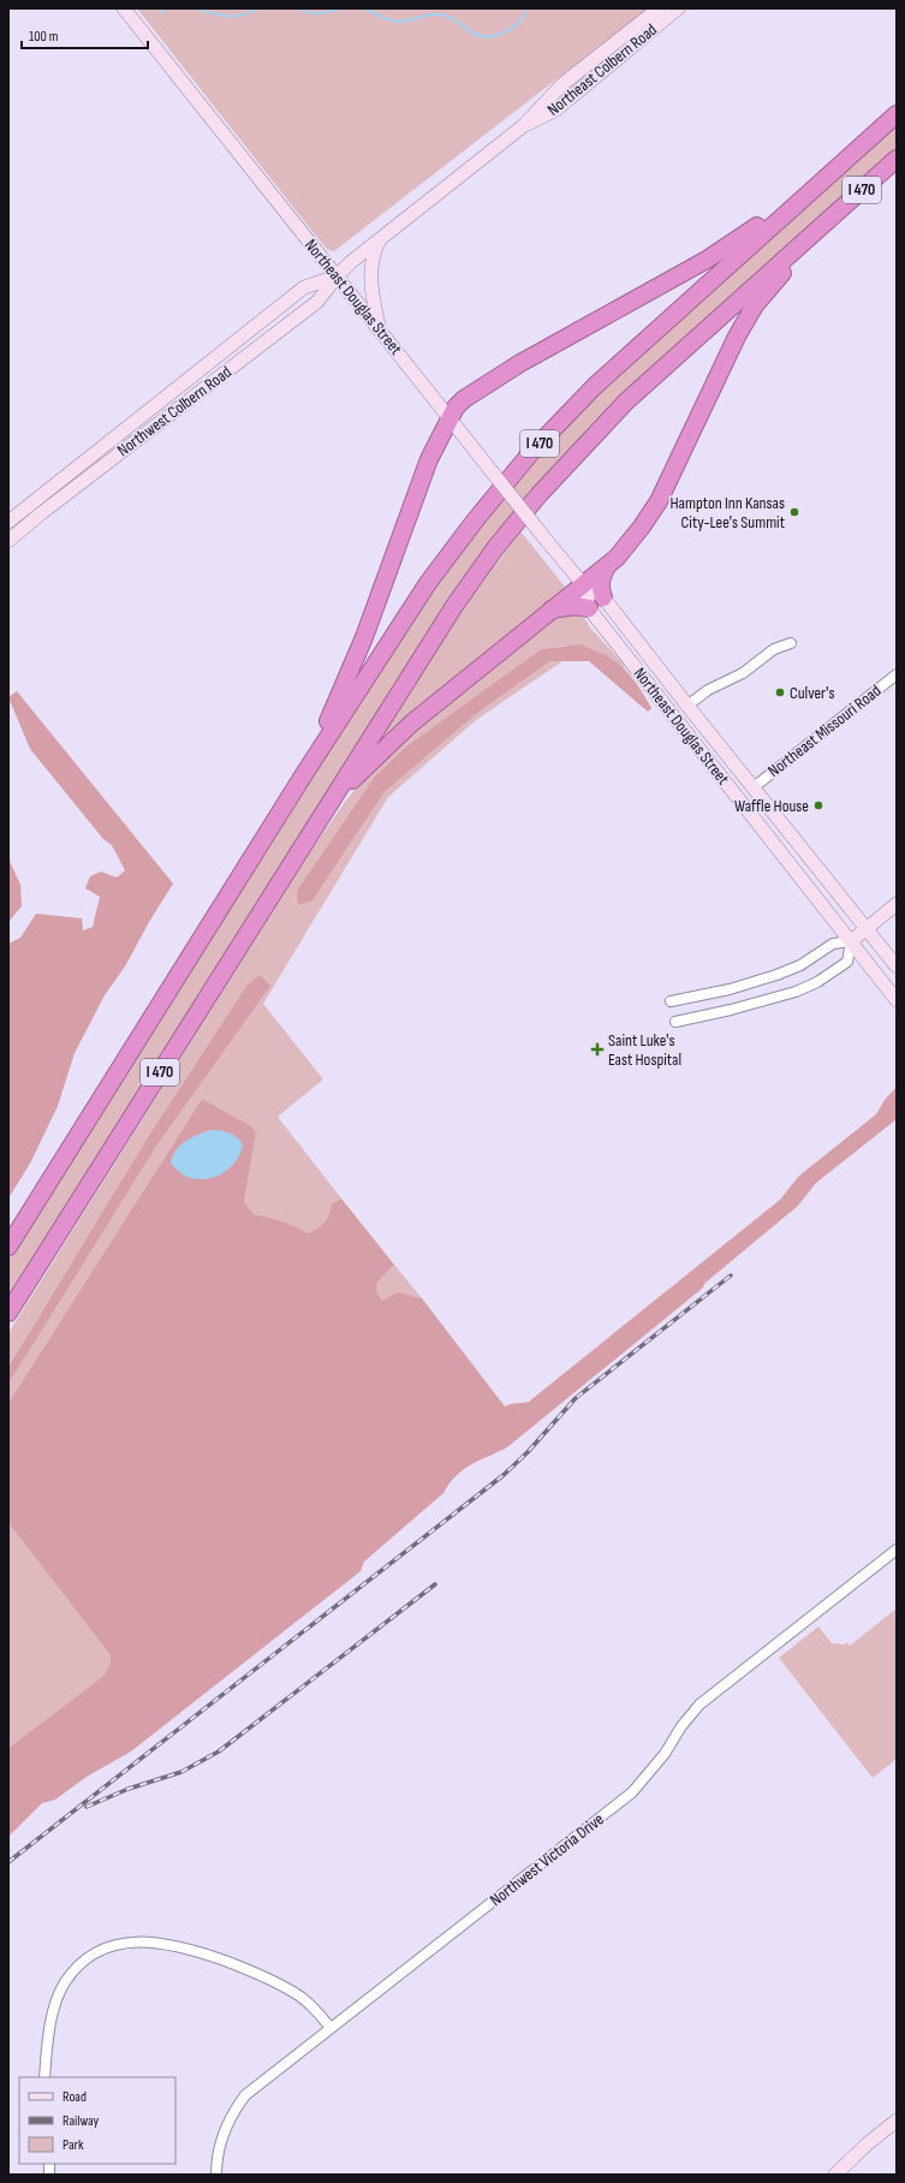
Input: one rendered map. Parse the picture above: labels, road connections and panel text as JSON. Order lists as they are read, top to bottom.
{
  "streets": {
    "highway": ["I 470"],
    "main road": ["Northeast Colbern Road", "Northeast Douglas Street", "Northwest Colbern Road"],
    "street": ["Northeast Missouri Road", "Northwest Victoria Drive"]
  },
  "crossings": [
    ["Northeast Colbern Road", "Northwest Colbern Road"],
    ["Northeast Douglas Street", "Northwest Colbern Road"],
    ["Northeast Douglas Street", "Northeast Missouri Road"]
  ],
  "places": {
    "other": ["Hampton Inn Kansas City-Lee's Summit", "Culver's", "Waffle House"],
    "health": ["Saint Luke's East Hospital"]
  },
  "legend": ["Road", "Railway", "Park"],
  "scale_bar": "100 m"
}
